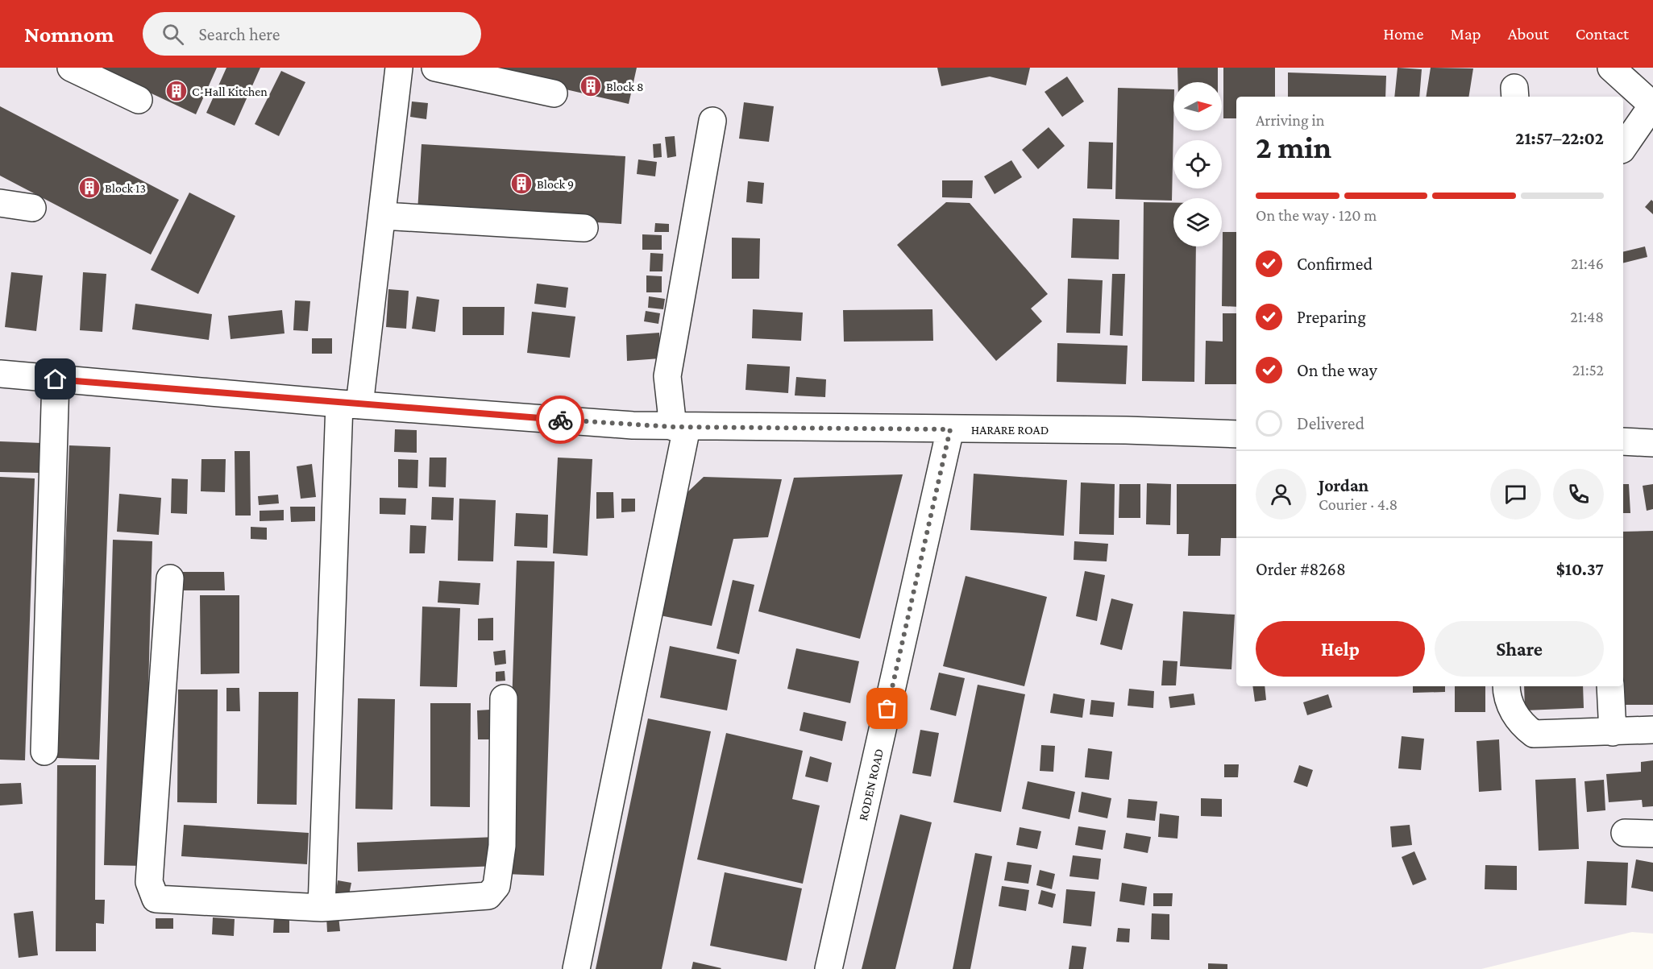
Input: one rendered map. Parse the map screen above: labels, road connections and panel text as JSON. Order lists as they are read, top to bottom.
{
  "streets": {
    "street": ["HARARE ROAD", "RODEN ROAD"]
  },
  "crossings": [
    ["HARARE ROAD", "RODEN ROAD"]
  ],
  "places": {
    "building": [
      "Block 8",
      "C-Hall Kitchen",
      "Block 9",
      "Block 13"
    ]
  },
  "north": "right",
  "page": {
    "header": "Nomnom",
    "search": "Search here",
    "nav": [
      "Home",
      "Map",
      "About",
      "Contact"
    ],
    "heading": ["2 min", "Arriving in", "21:57–22:02"],
    "panel": [
      "Jordan",
      "Courier · 4.8",
      "Order #8268",
      "$10.37"
    ],
    "bar": "On the way · 120 m",
    "list": [
      ["Confirmed", "21:46"],
      ["Preparing", "21:48"],
      ["On the way", "21:52"],
      "Delivered"
    ],
    "buttons": ["Help", "Share"]
  }
}
